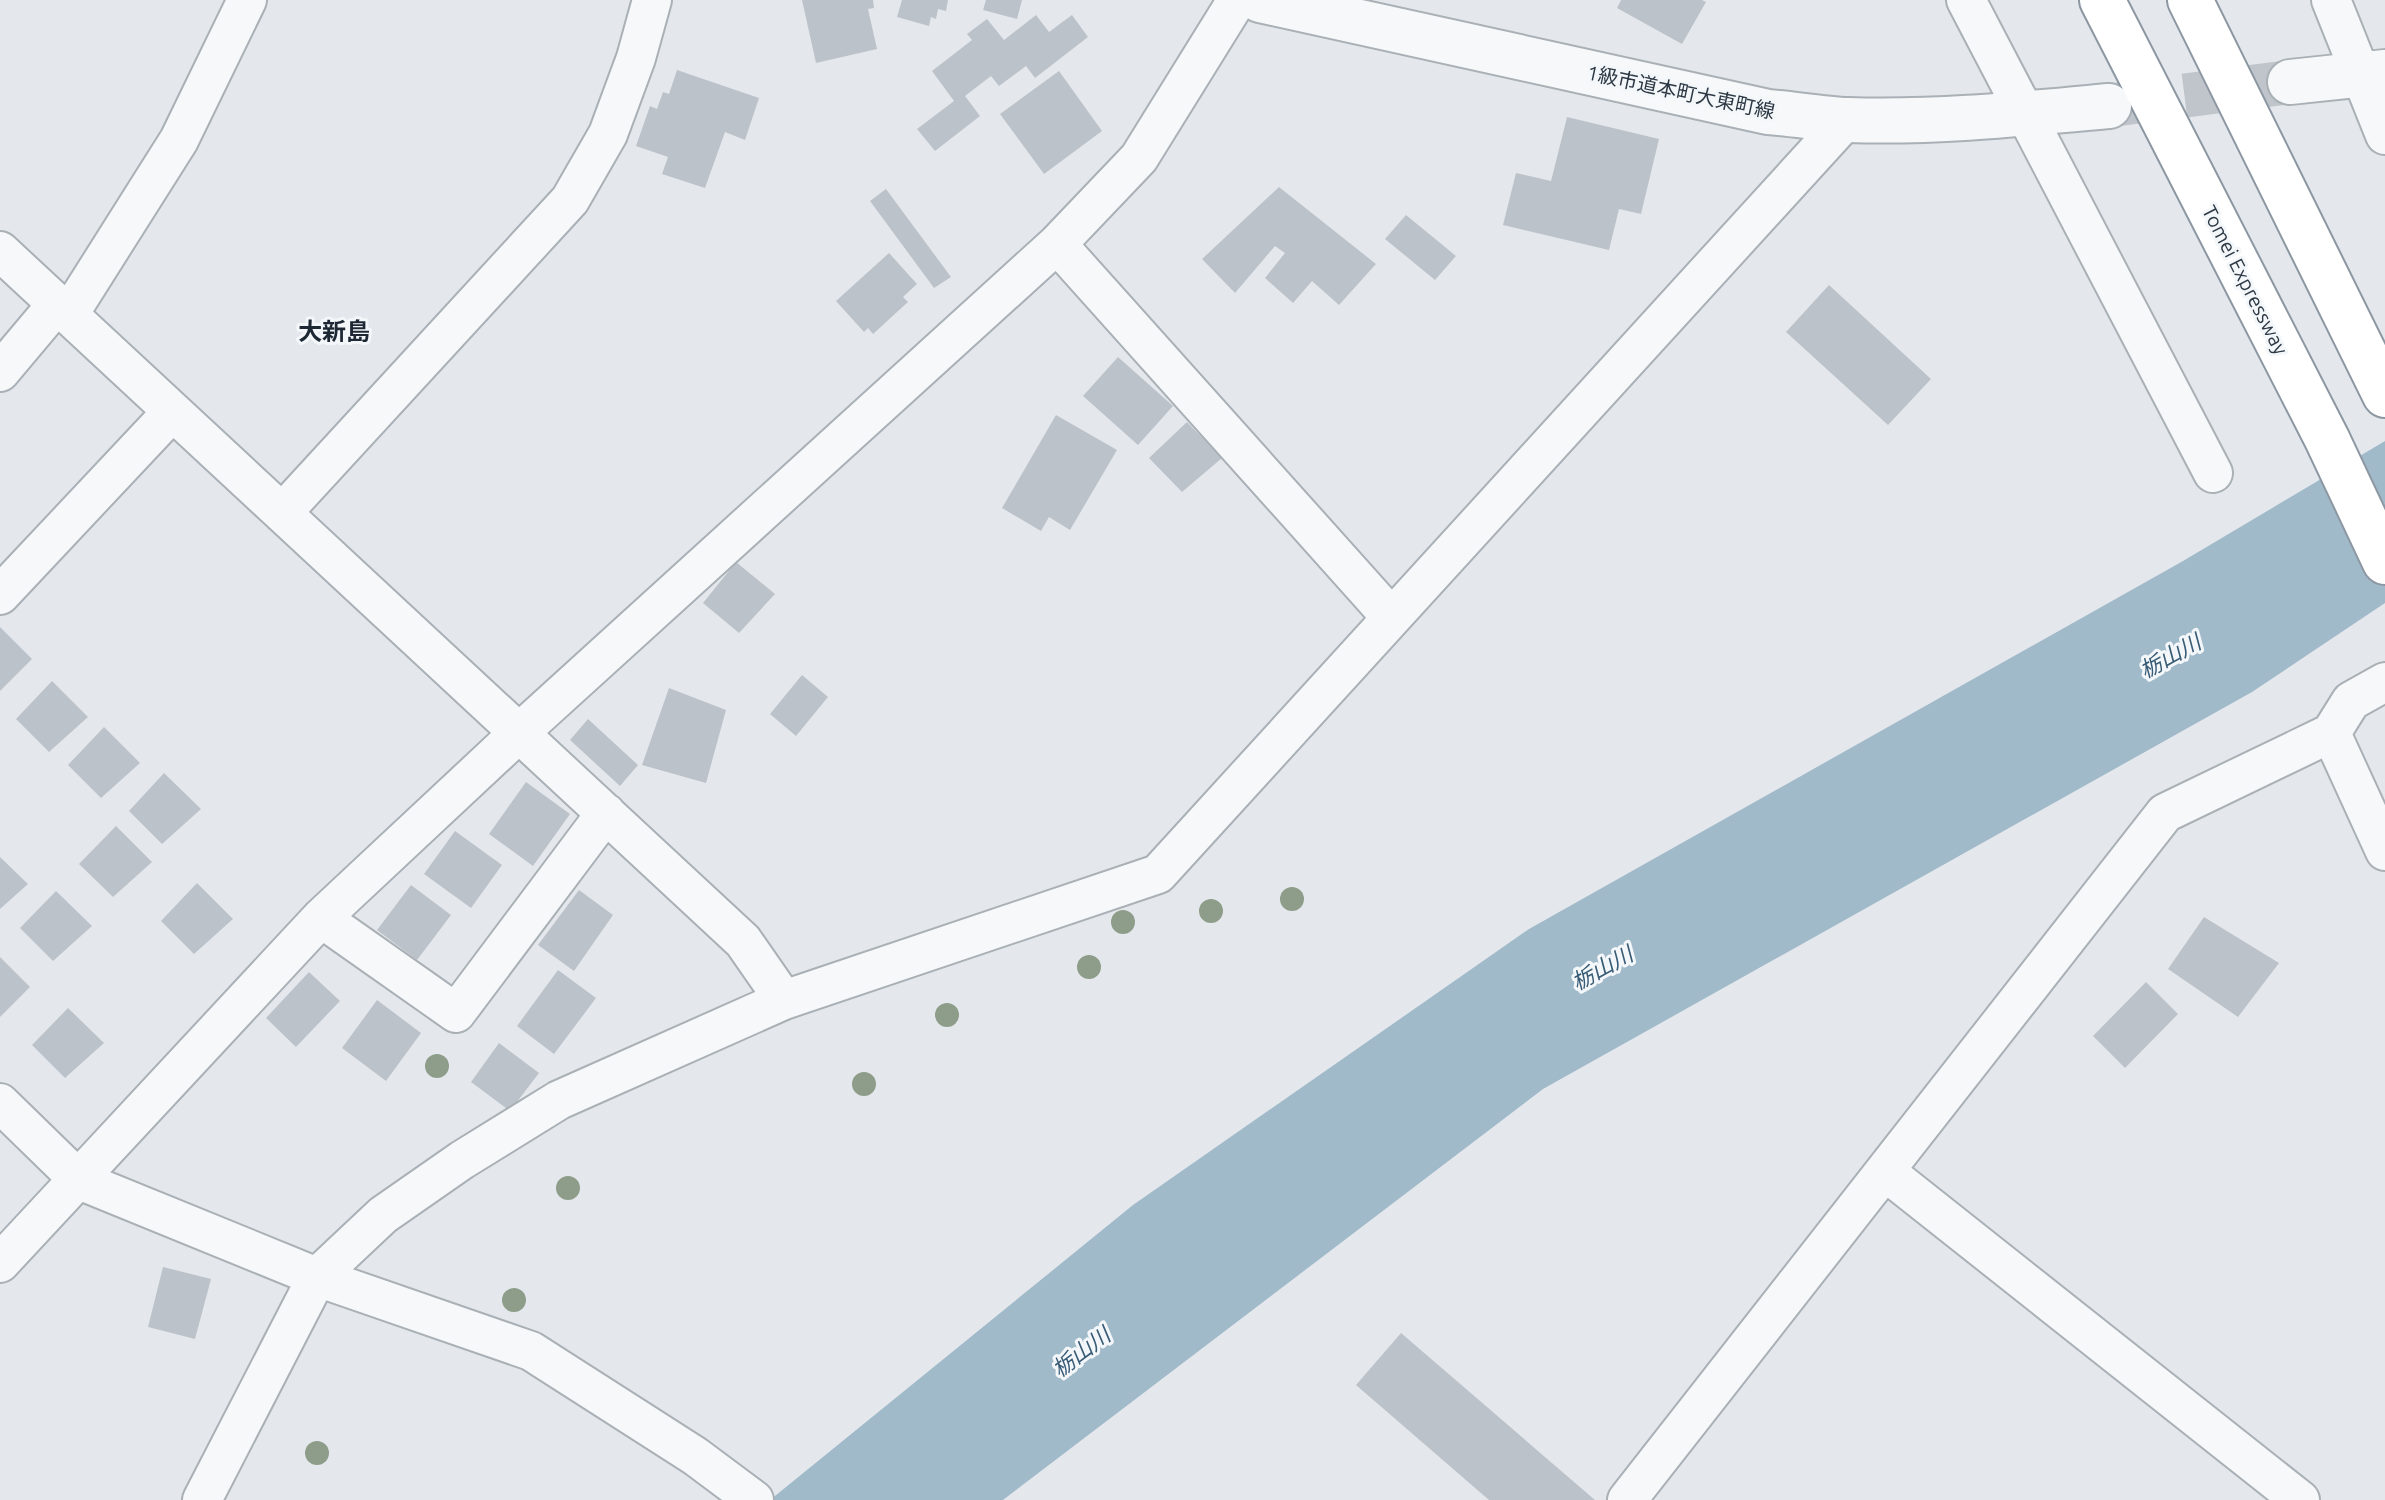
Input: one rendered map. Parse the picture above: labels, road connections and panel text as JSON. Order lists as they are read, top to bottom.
{
  "streets": {
    "highway": ["Tomei Expressway"],
    "street": ["1級市道本町大東町線"]
  },
  "districts": ["大新島"],
  "water": ["栃山川"]
}
